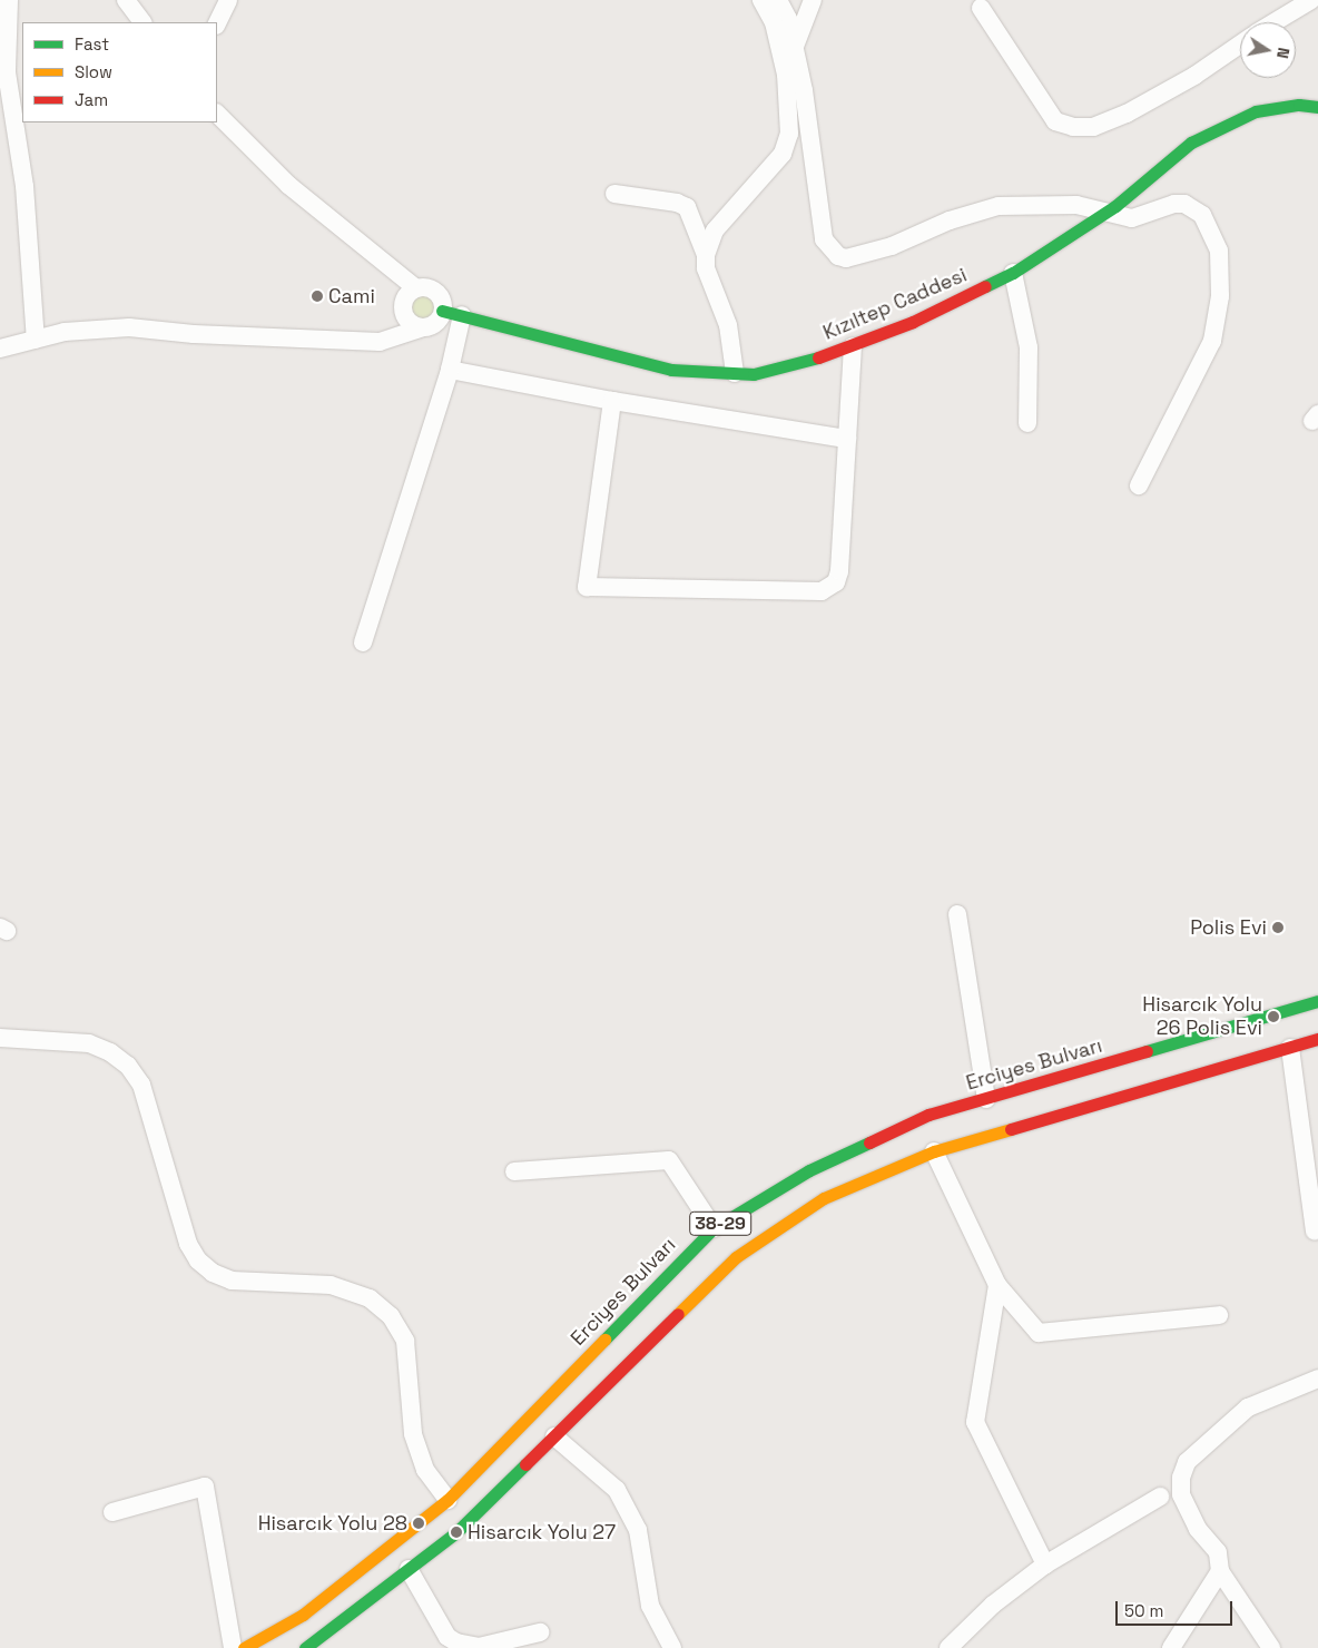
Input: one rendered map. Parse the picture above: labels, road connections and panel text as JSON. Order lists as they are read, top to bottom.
{
  "streets": {
    "main road": ["Kızıltep Caddesi", "Erciyes Bulvarı", "38-29"]
  },
  "places": [
    "Cami",
    "Polis Evi",
    "Hisarcık Yolu 26 Polis Evi",
    "Hisarcık Yolu 28",
    "Hisarcık Yolu 27"
  ],
  "legend": ["Fast", "Slow", "Jam"],
  "scale_bar": "50 m",
  "north": "right"
}
